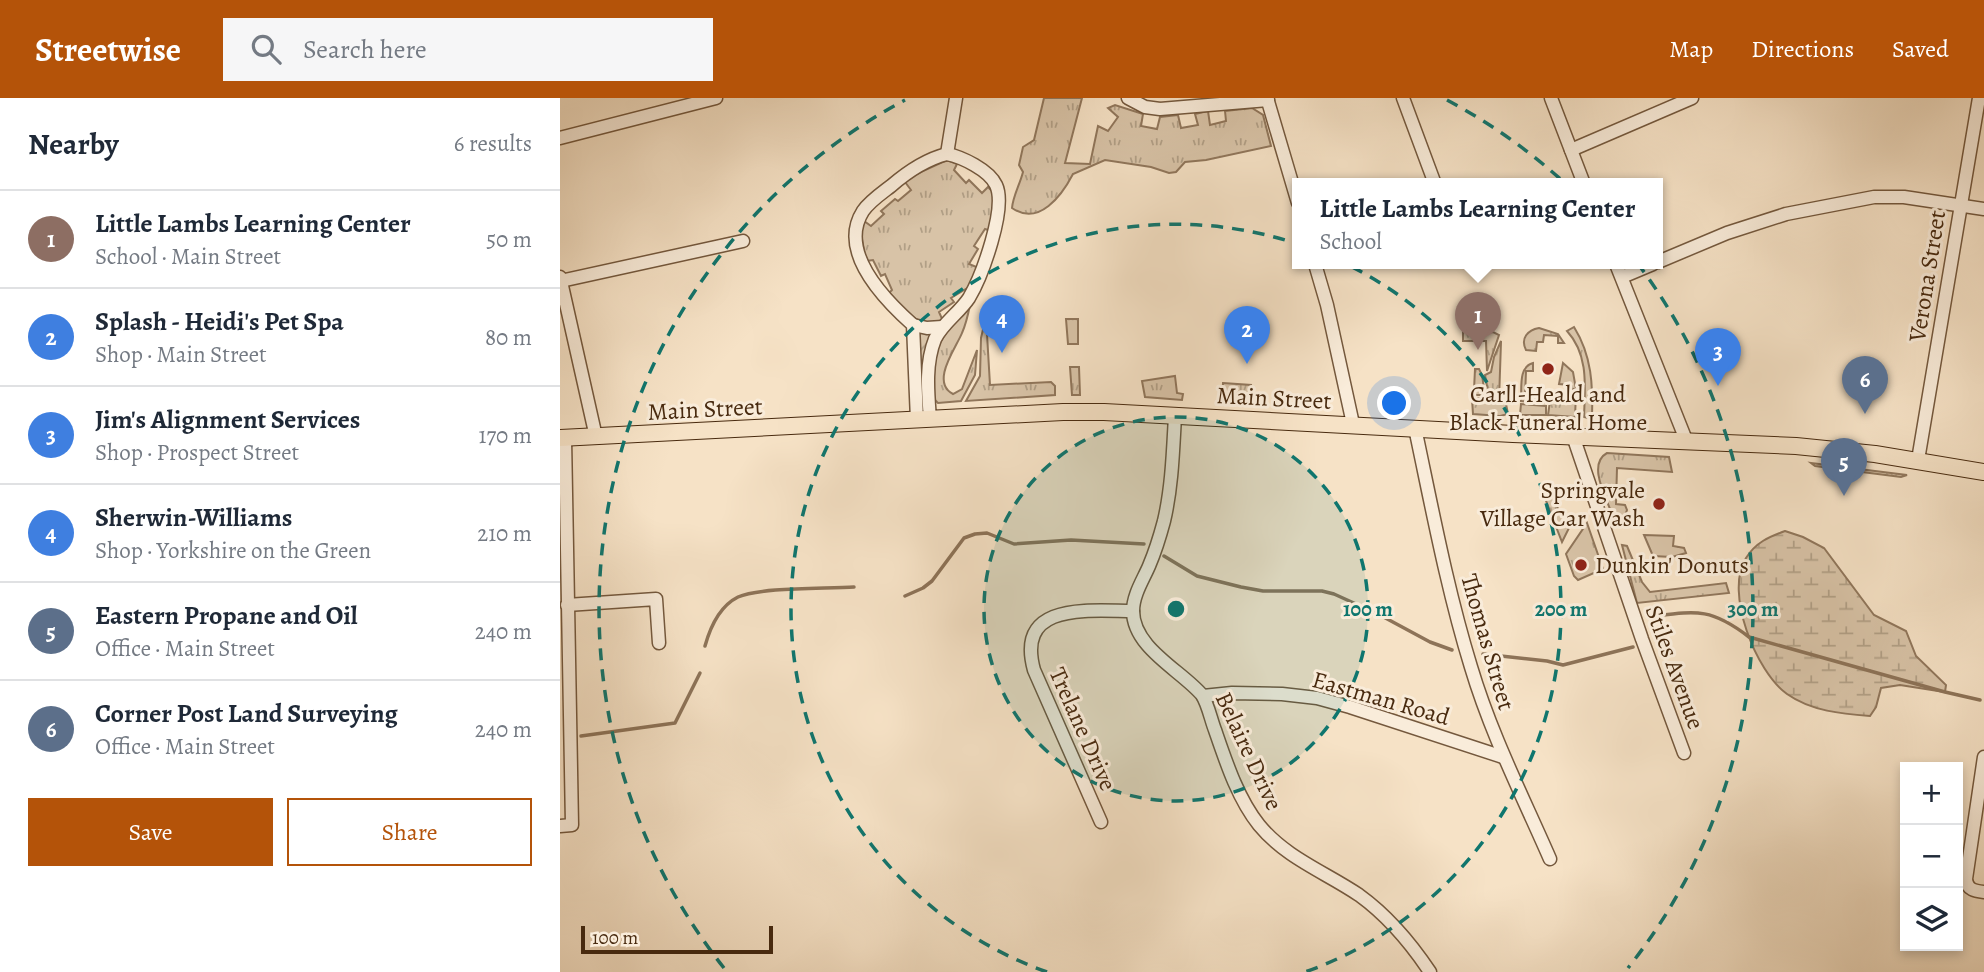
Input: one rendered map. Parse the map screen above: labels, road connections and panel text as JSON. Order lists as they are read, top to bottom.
{
  "streets": {
    "main road": ["Main Street"],
    "street": [
      "Verona Street",
      "Thomas Street",
      "Stiles Avenue",
      "Eastman Road",
      "Trelane Drive",
      "Belaire Drive"
    ]
  },
  "crossings": [
    ["Verona Street", "Main Street"],
    ["Main Street", "Thomas Street"],
    ["Main Street", "Stiles Avenue"],
    ["Thomas Street", "Eastman Road"],
    ["Eastman Road", "Belaire Drive"],
    ["Trelane Drive", "Belaire Drive"]
  ],
  "places": ["Carll-Heald and Black Funeral Home", "Springvale Village Car Wash", "Dunkin' Donuts"],
  "scale_bar": "100 m",
  "page": {
    "header": "Streetwise",
    "search": "Search here",
    "nav": ["Map", "Directions", "Saved"],
    "heading": ["Nearby", "6 results"],
    "popup": ["Little Lambs Learning Center", "School"],
    "list": [
      {
        "mark": "1",
        "name": "Little Lambs Learning Center",
        "note": "School · Main Street",
        "value": "50 m"
      },
      {
        "mark": "2",
        "name": "Splash - Heidi's Pet Spa",
        "note": "Shop · Main Street",
        "value": "80 m"
      },
      {
        "mark": "3",
        "name": "Jim's Alignment Services",
        "note": "Shop · Prospect Street",
        "value": "170 m"
      },
      {
        "mark": "4",
        "name": "Sherwin-Williams",
        "note": "Shop · Yorkshire on the Green",
        "value": "210 m"
      },
      {
        "mark": "5",
        "name": "Eastern Propane and Oil",
        "note": "Office · Main Street",
        "value": "240 m"
      },
      {
        "mark": "6",
        "name": "Corner Post Land Surveying",
        "note": "Office · Main Street",
        "value": "240 m"
      }
    ],
    "pins": [
      "1",
      "4",
      "2",
      "3",
      "6",
      "5"
    ],
    "map_buttons": ["+", "−"],
    "buttons": ["Save", "Share"],
    "scale": "100 m"
  },
  "rings": ["100 m", "200 m", "300 m"]
}
